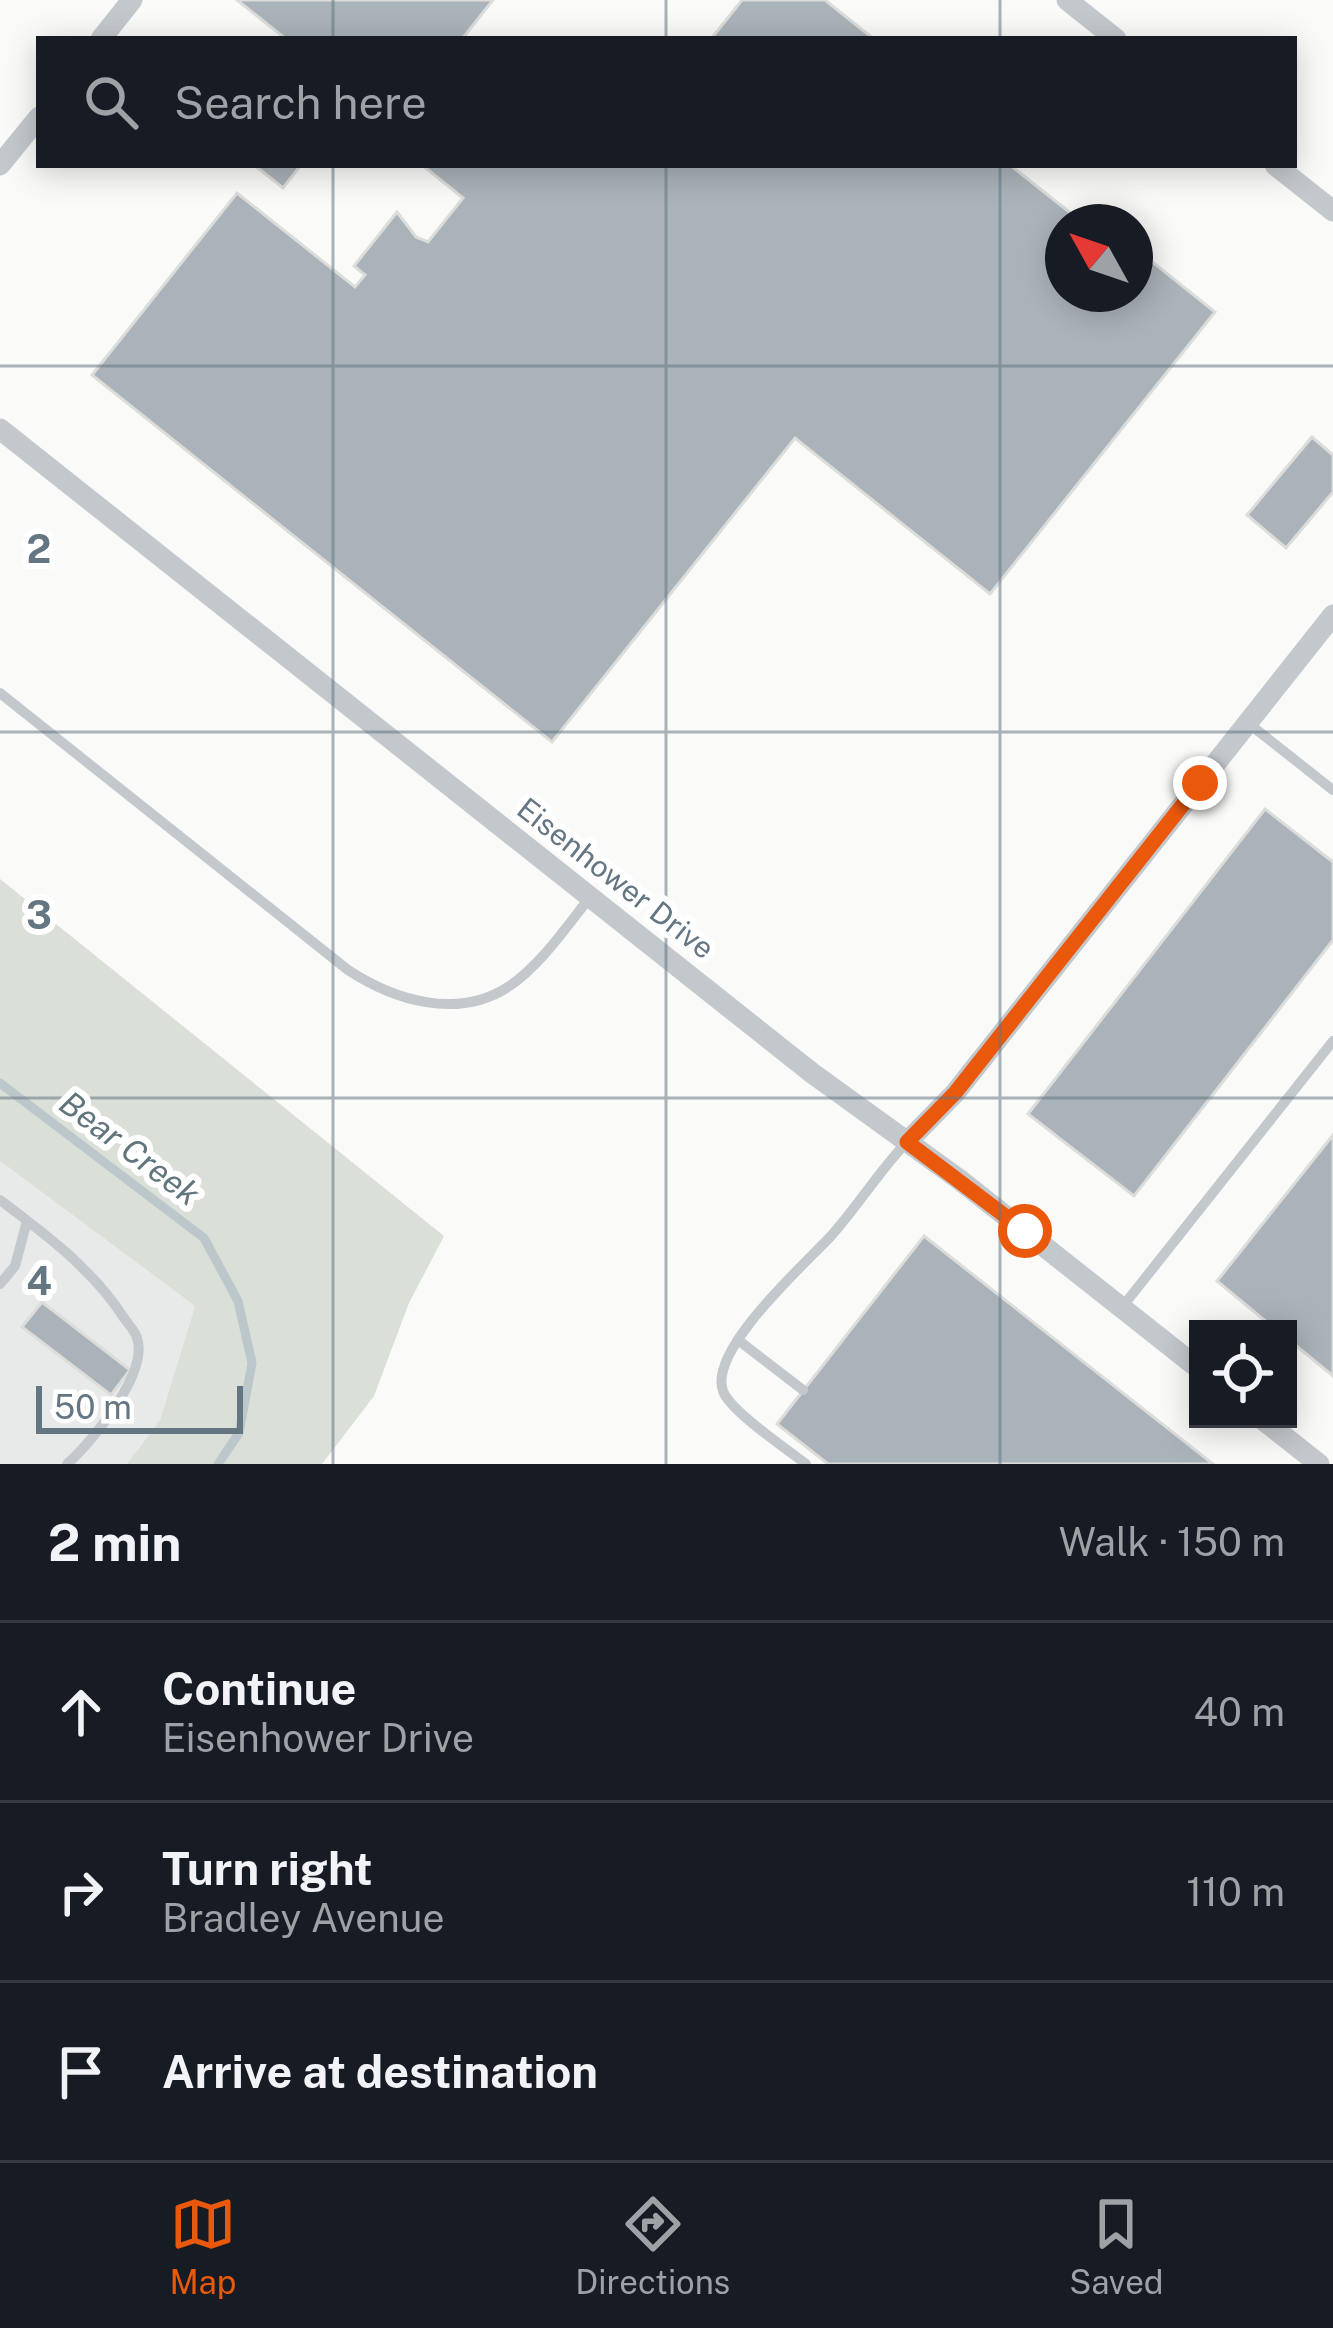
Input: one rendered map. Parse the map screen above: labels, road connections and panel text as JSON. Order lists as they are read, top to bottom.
{
  "streets": {
    "street": ["Eisenhower Drive"]
  },
  "water": ["Bear Creek"],
  "scale_bar": "50 m",
  "north": "top left",
  "page": {
    "search": "Search here",
    "scale": "50 m",
    "heading": ["2 min", "Walk · 150 m"],
    "list": [
      ["Continue", "Eisenhower Drive", "40 m"],
      ["Turn right", "Bradley Avenue", "110 m"],
      "Arrive at destination"
    ],
    "nav": ["Map", "Directions", "Saved"]
  },
  "grid": {
    "rows": ["2", "3", "4"]
  }
}
